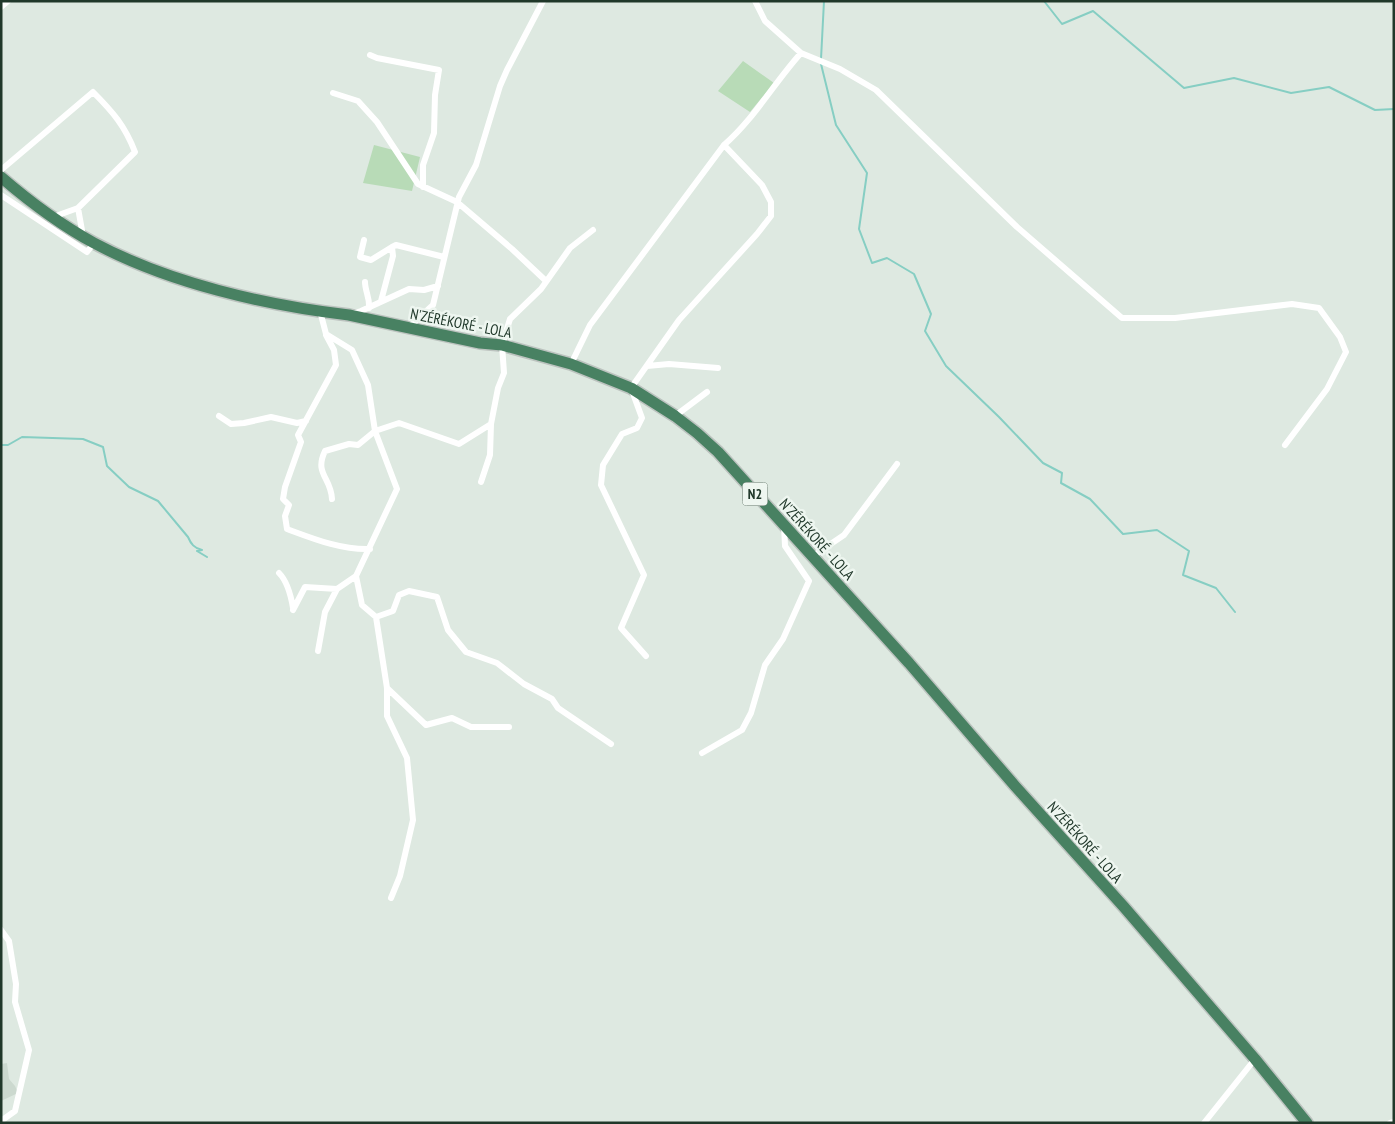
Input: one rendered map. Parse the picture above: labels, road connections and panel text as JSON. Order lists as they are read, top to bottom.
{
  "streets": {
    "highway": ["N'ZÉRÉKORÉ - LOLA", "N2"]
  }
}
